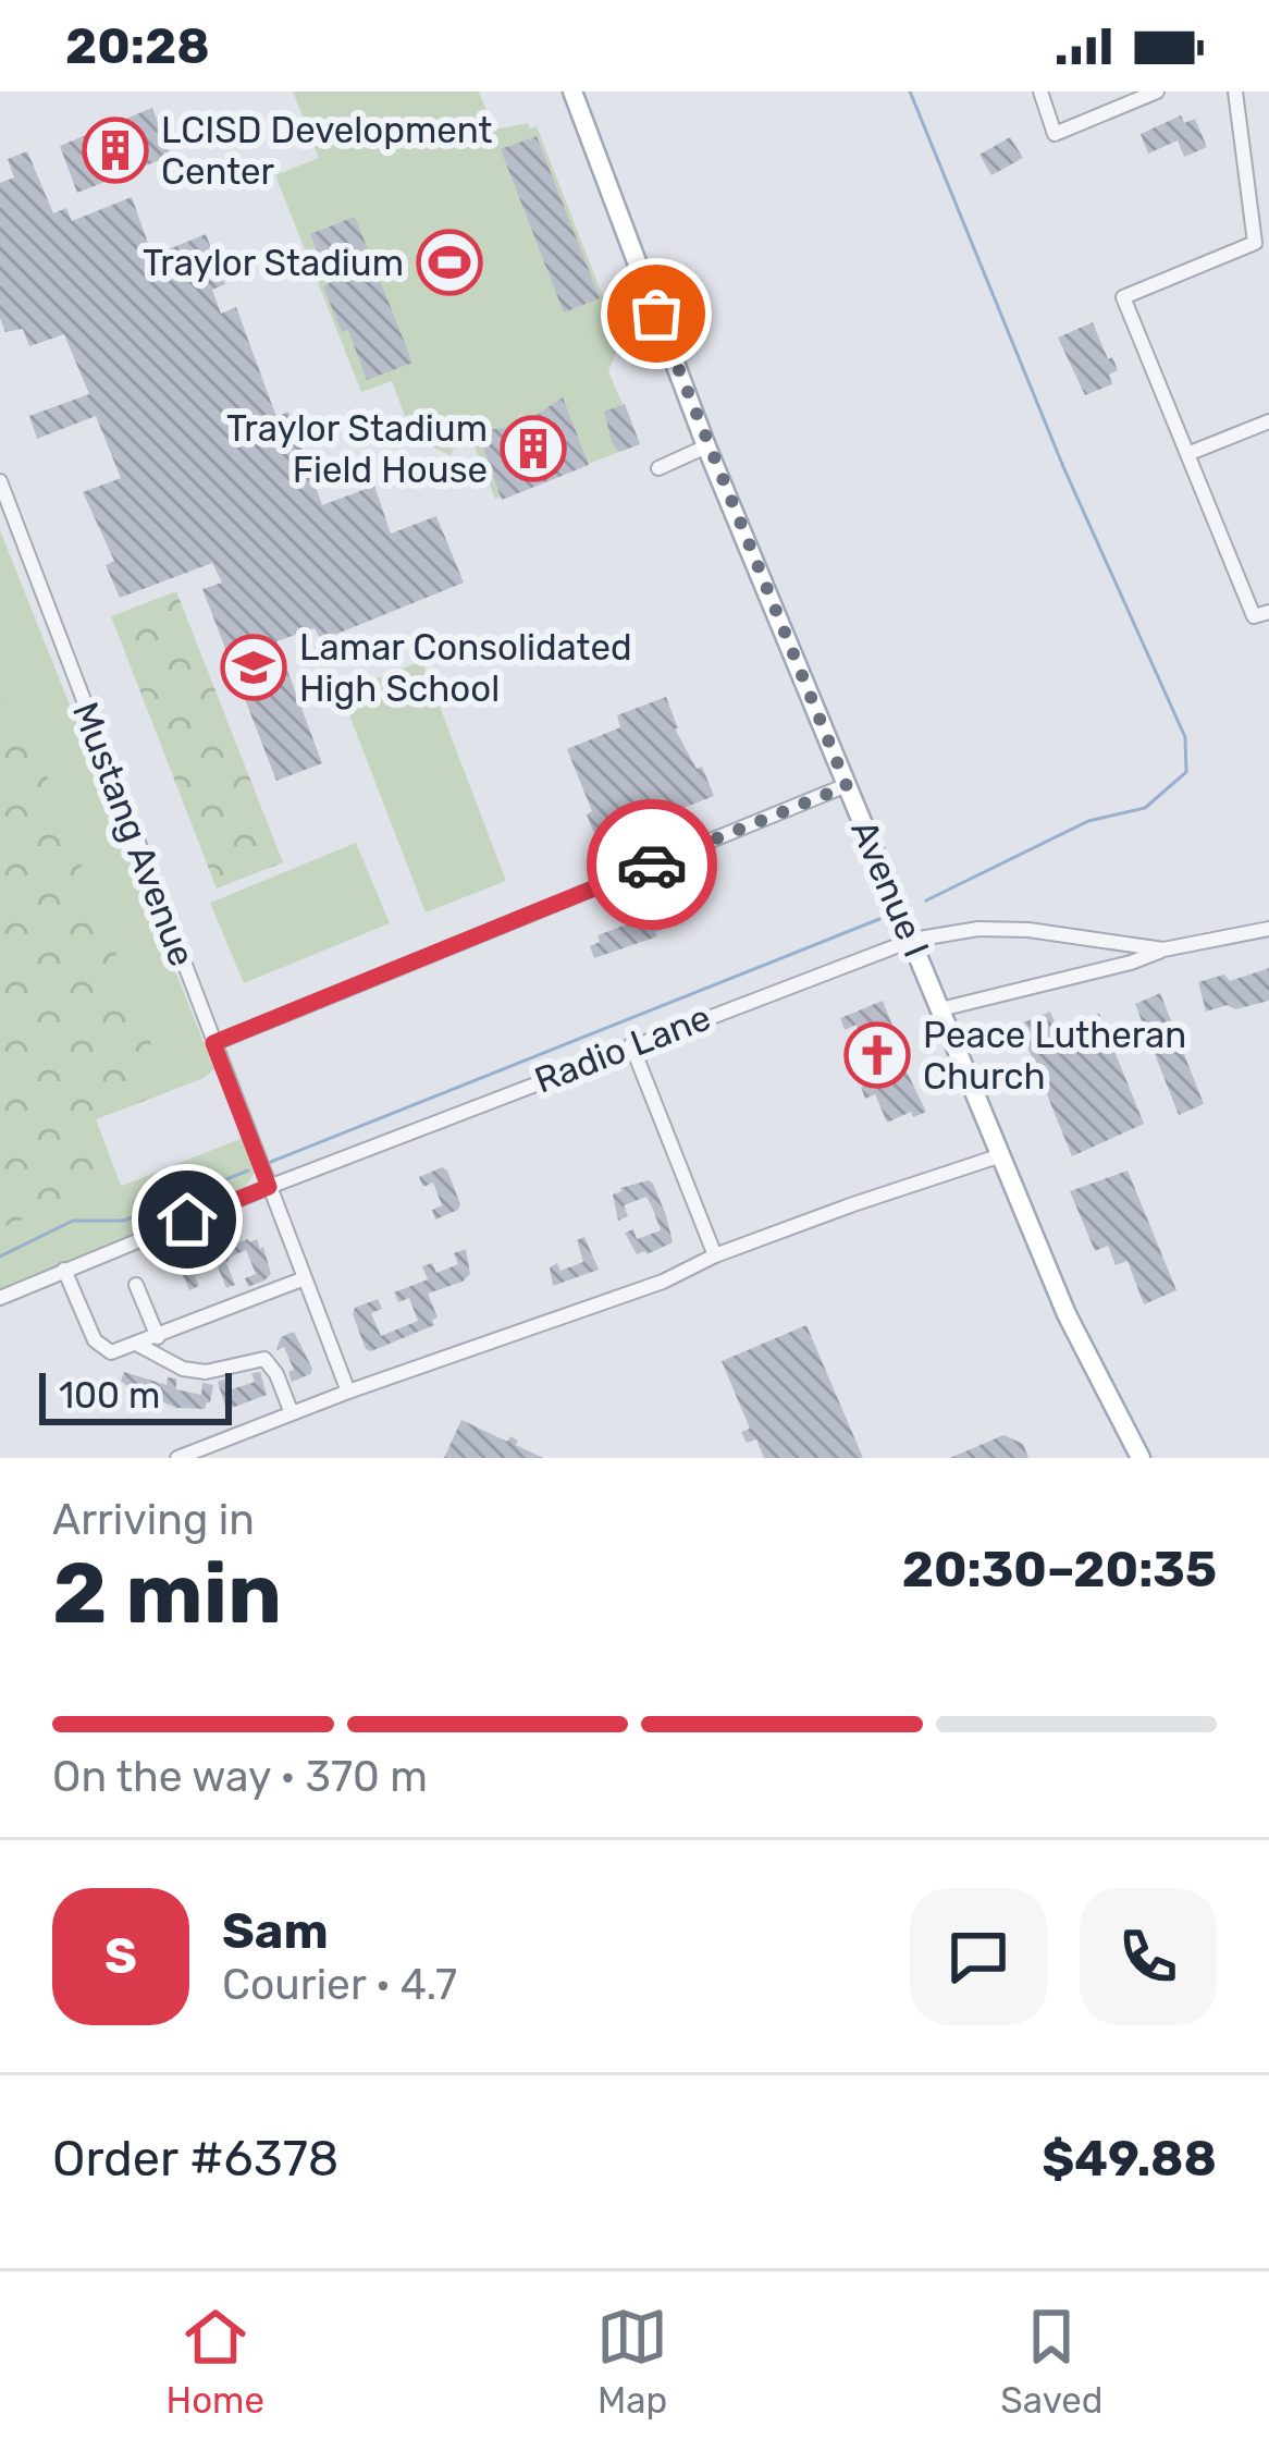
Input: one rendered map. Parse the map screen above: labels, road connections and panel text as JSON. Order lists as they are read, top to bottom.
{
  "streets": {
    "main road": ["Avenue I"],
    "street": ["Mustang Avenue", "Radio Lane"]
  },
  "crossings": [
    ["Mustang Avenue", "Radio Lane"],
    ["Avenue I", "Radio Lane"]
  ],
  "places": {
    "building": ["LCISD Development Center", "Traylor Stadium Field House"],
    "sports": ["Traylor Stadium"],
    "school or university": ["Lamar Consolidated High School"],
    "church": ["Peace Lutheran Church"]
  },
  "scale_bar": "100 m",
  "page": {
    "status": "20:28",
    "scale": "100 m",
    "heading": ["2 min", "Arriving in", "20:30–20:35"],
    "panel": [
      "Sam",
      "Courier · 4.7",
      "Order #6378",
      "$49.88"
    ],
    "bar": "On the way · 370 m",
    "round": "S",
    "tabs": ["Home", "Map", "Saved"]
  }
}
